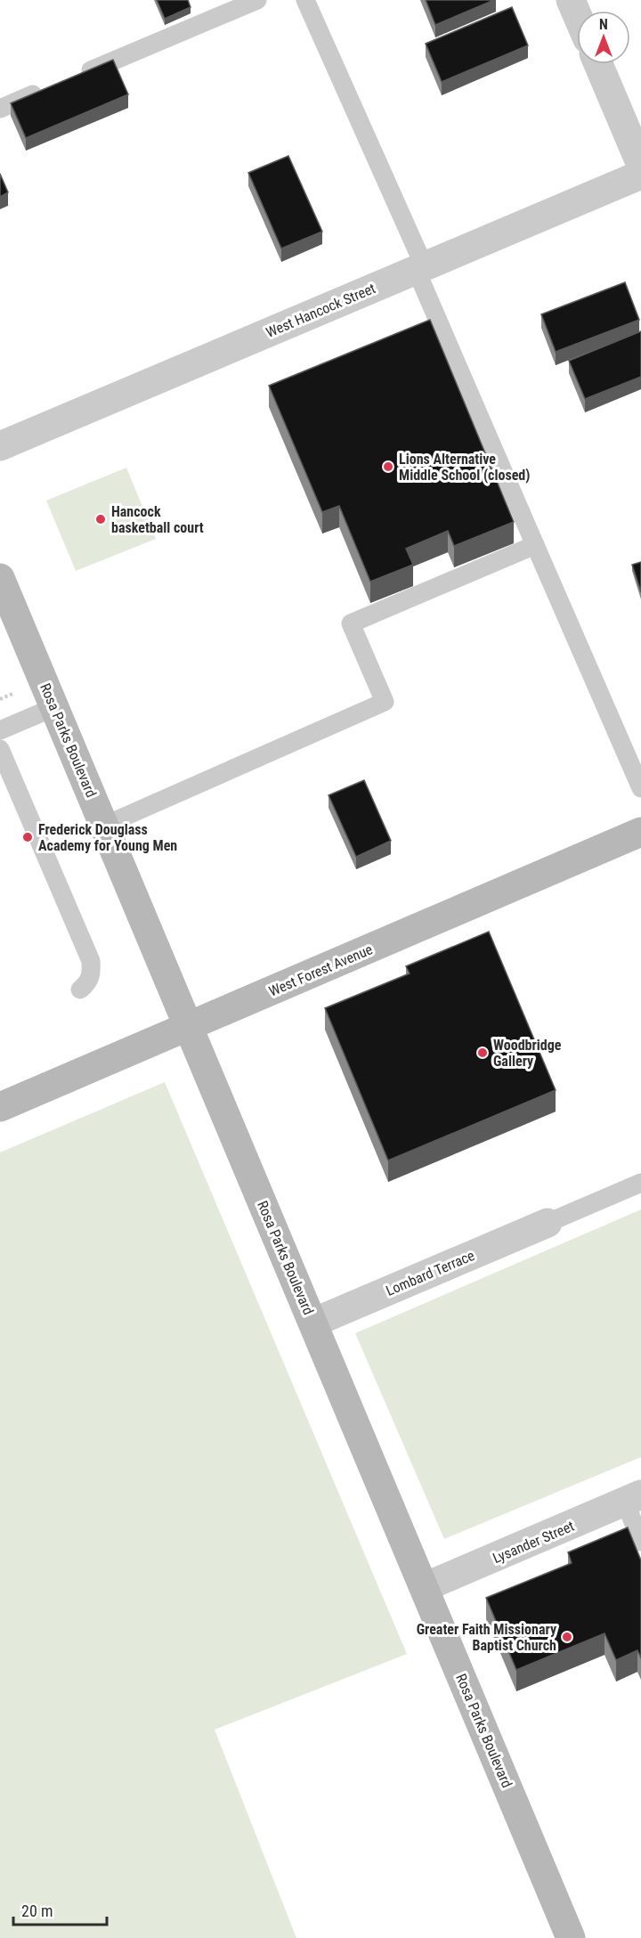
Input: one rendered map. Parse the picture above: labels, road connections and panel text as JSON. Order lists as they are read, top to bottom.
{
  "streets": {
    "street": [
      "West Hancock Street",
      "Rosa Parks Boulevard",
      "West Forest Avenue",
      "Lombard Terrace",
      "Lysander Street"
    ]
  },
  "crossings": [
    ["Rosa Parks Boulevard", "West Forest Avenue"],
    ["Rosa Parks Boulevard", "Lombard Terrace"],
    ["Rosa Parks Boulevard", "Lysander Street"]
  ],
  "places": [
    "Lions Alternative Middle School (closed)",
    "Hancock basketball court",
    "Frederick Douglass Academy for Young Men",
    "Woodbridge Gallery",
    "Greater Faith Missionary Baptist Church"
  ],
  "scale_bar": "20 m",
  "north": "top"
}
